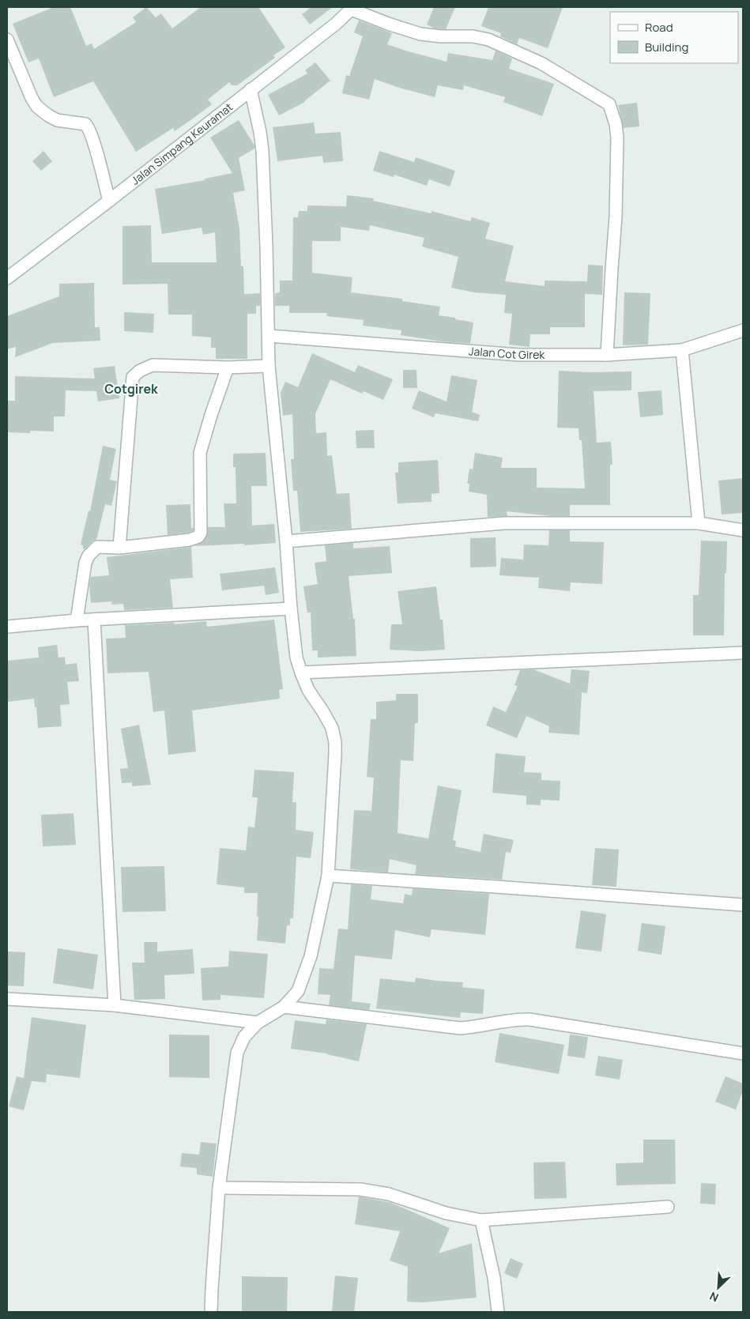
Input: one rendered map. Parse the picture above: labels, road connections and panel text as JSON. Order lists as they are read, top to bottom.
{
  "streets": {
    "street": ["Jalan Simpang Keuramat", "Jalan Cot Girek"]
  },
  "districts": ["Cotgirek"],
  "legend": ["Road", "Building"],
  "north": "bottom left"
}
